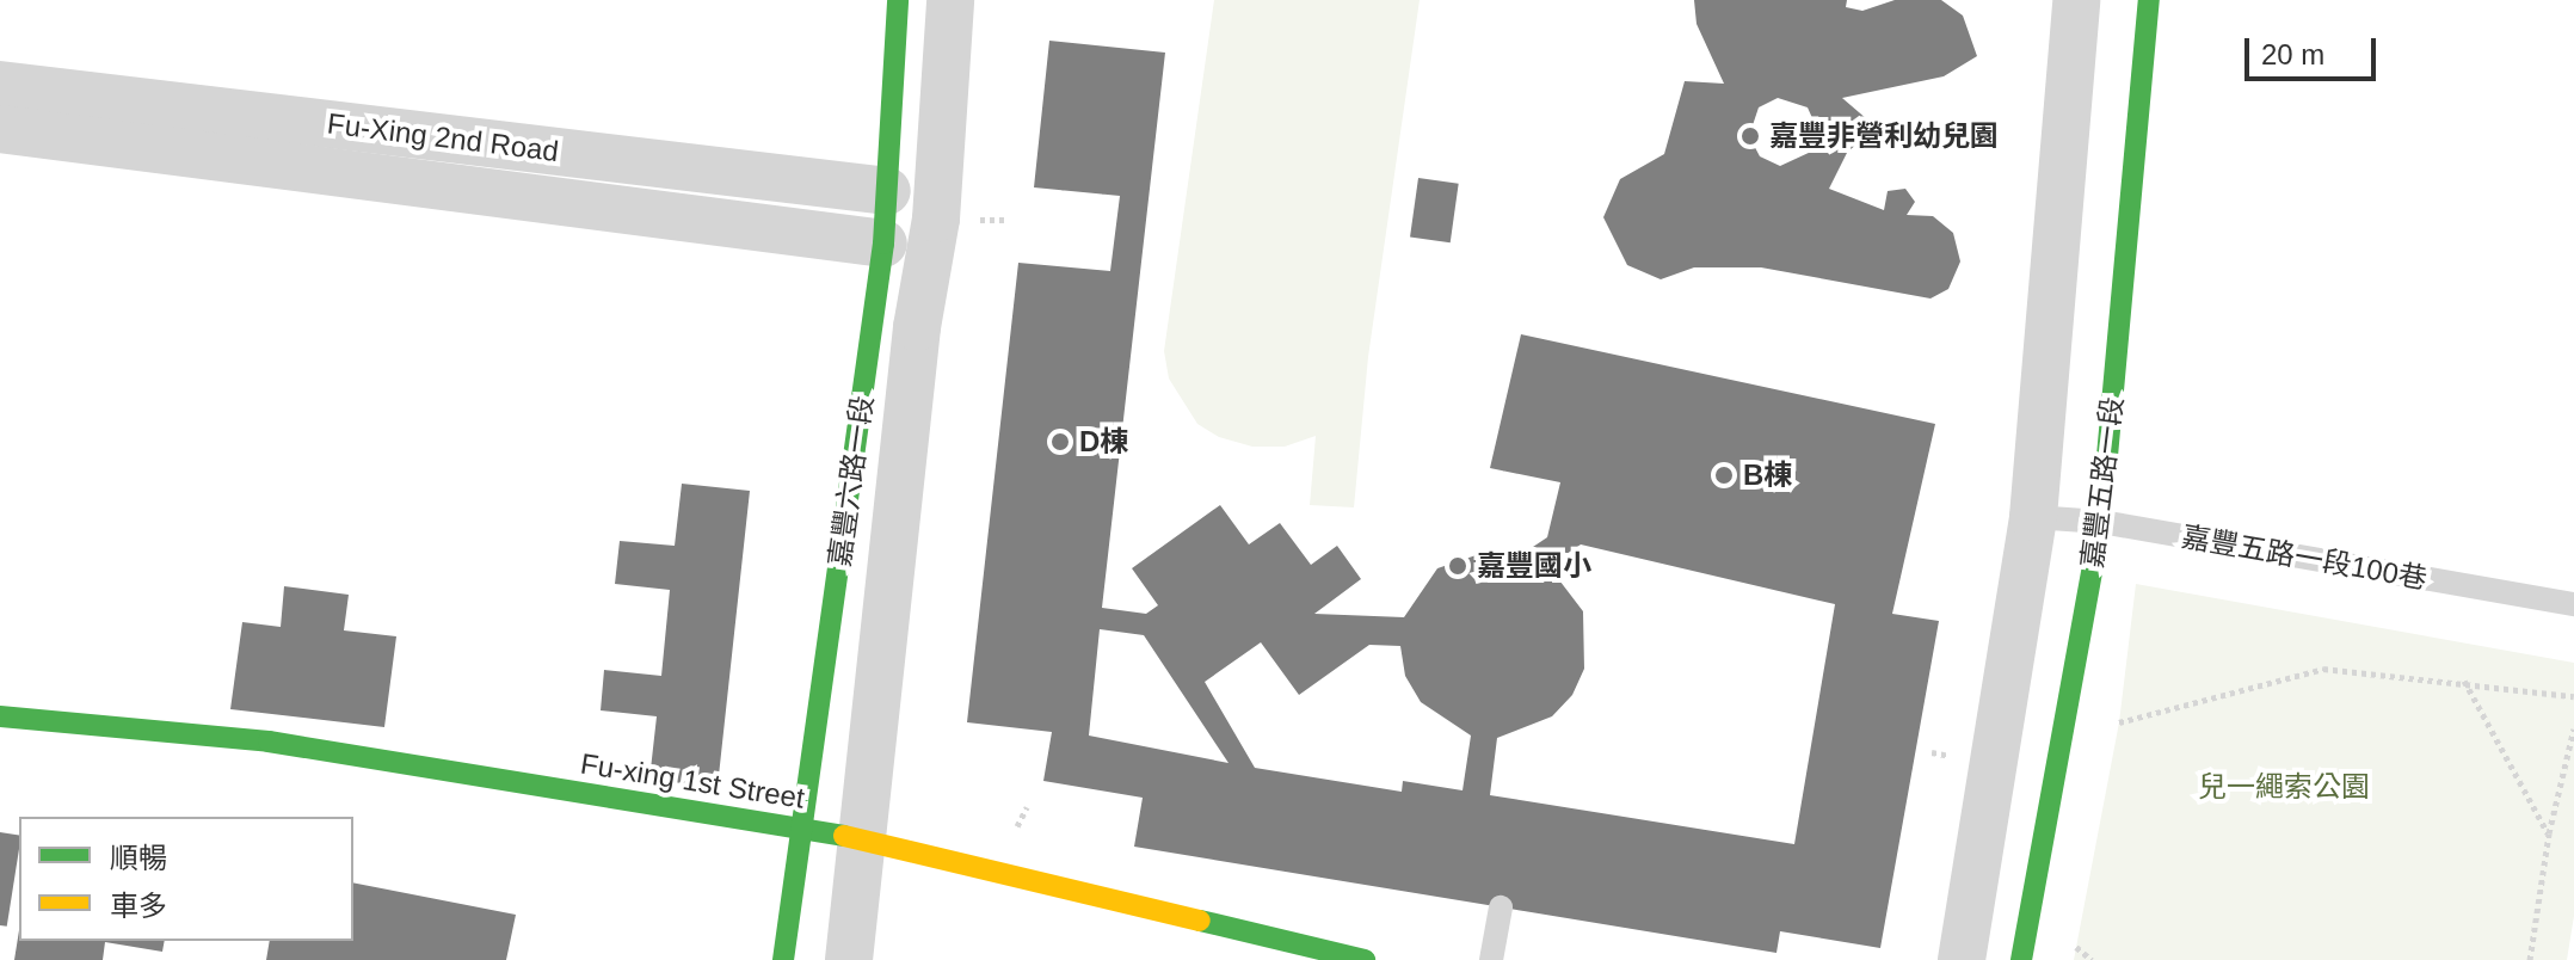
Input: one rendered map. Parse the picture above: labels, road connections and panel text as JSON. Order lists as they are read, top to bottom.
{
  "streets": {
    "street": [
      "Fu-Xing 2nd Road",
      "嘉豐六路一段",
      "嘉豐五路一段",
      "Fu-xing 1st Street"
    ],
    "lane": ["嘉豐五路一段100巷"]
  },
  "crossings": [
    ["Fu-Xing 2nd Road", "嘉豐六路一段"],
    ["嘉豐六路一段", "Fu-xing 1st Street"],
    ["嘉豐五路一段", "嘉豐五路一段100巷"]
  ],
  "parks": ["兒一繩索公園"],
  "places": [
    "嘉豐非營利幼兒園",
    "D棟",
    "B棟",
    "嘉豐國小"
  ],
  "legend": ["順暢", "車多"],
  "scale_bar": "20 m"
}
